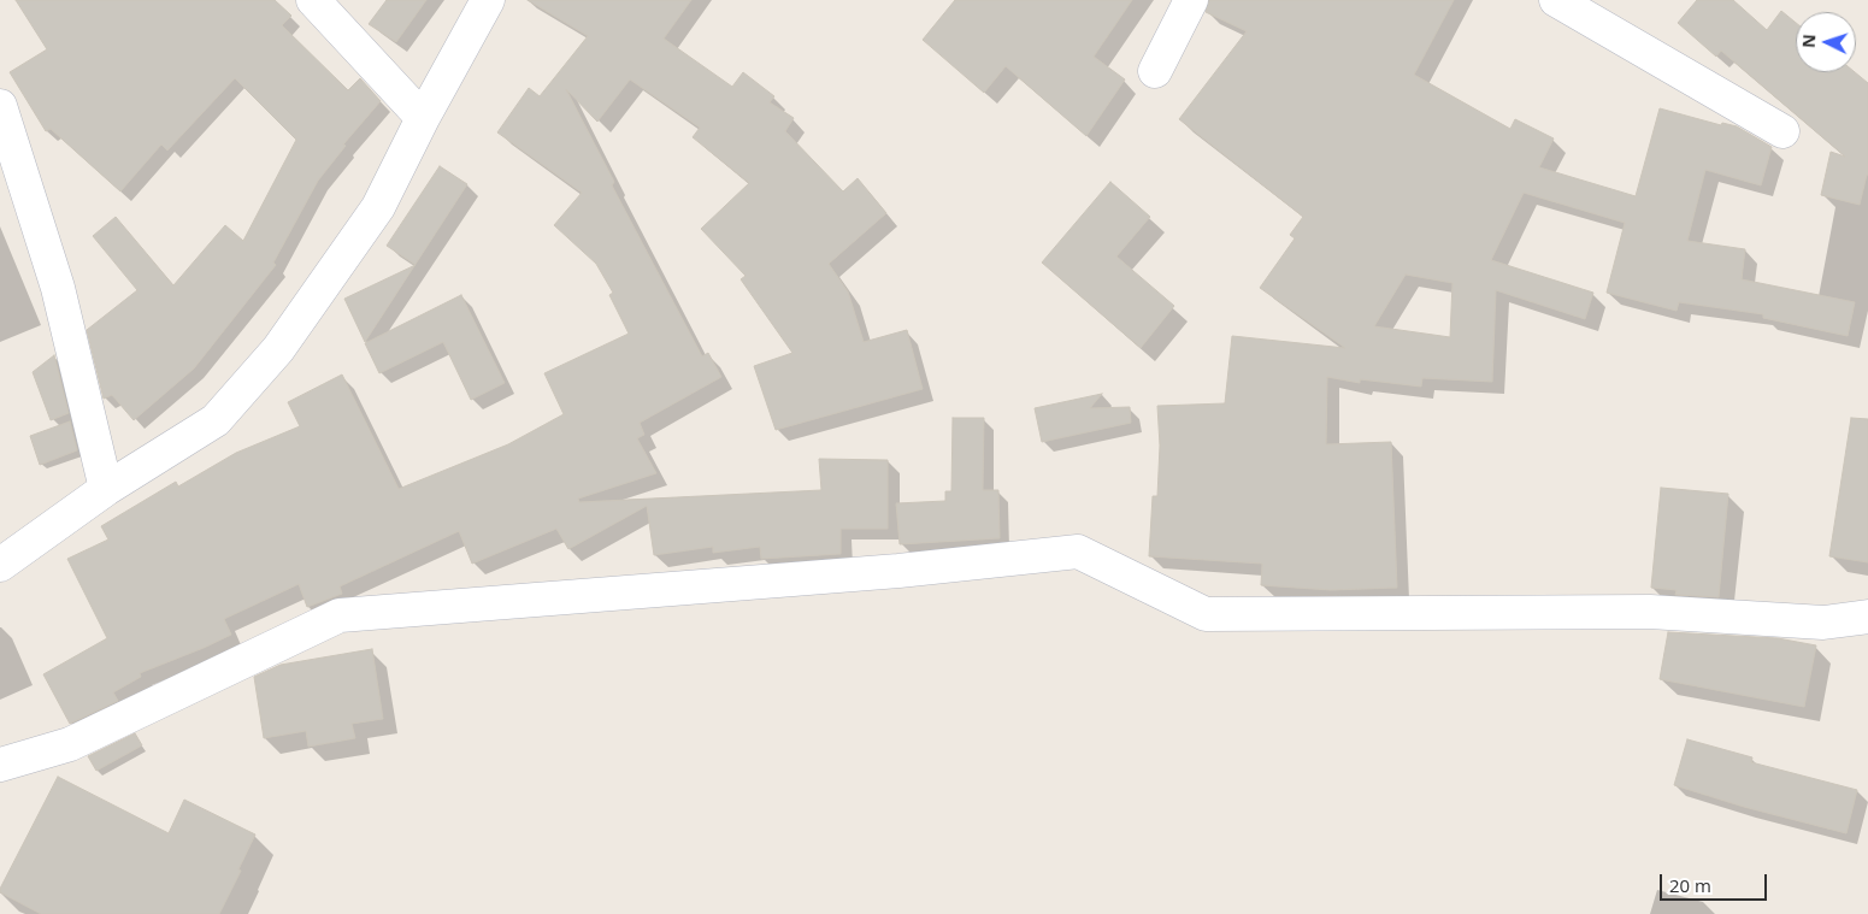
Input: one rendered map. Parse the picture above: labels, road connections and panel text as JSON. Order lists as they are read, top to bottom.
{
  "scale_bar": "20 m",
  "north": "left"
}
